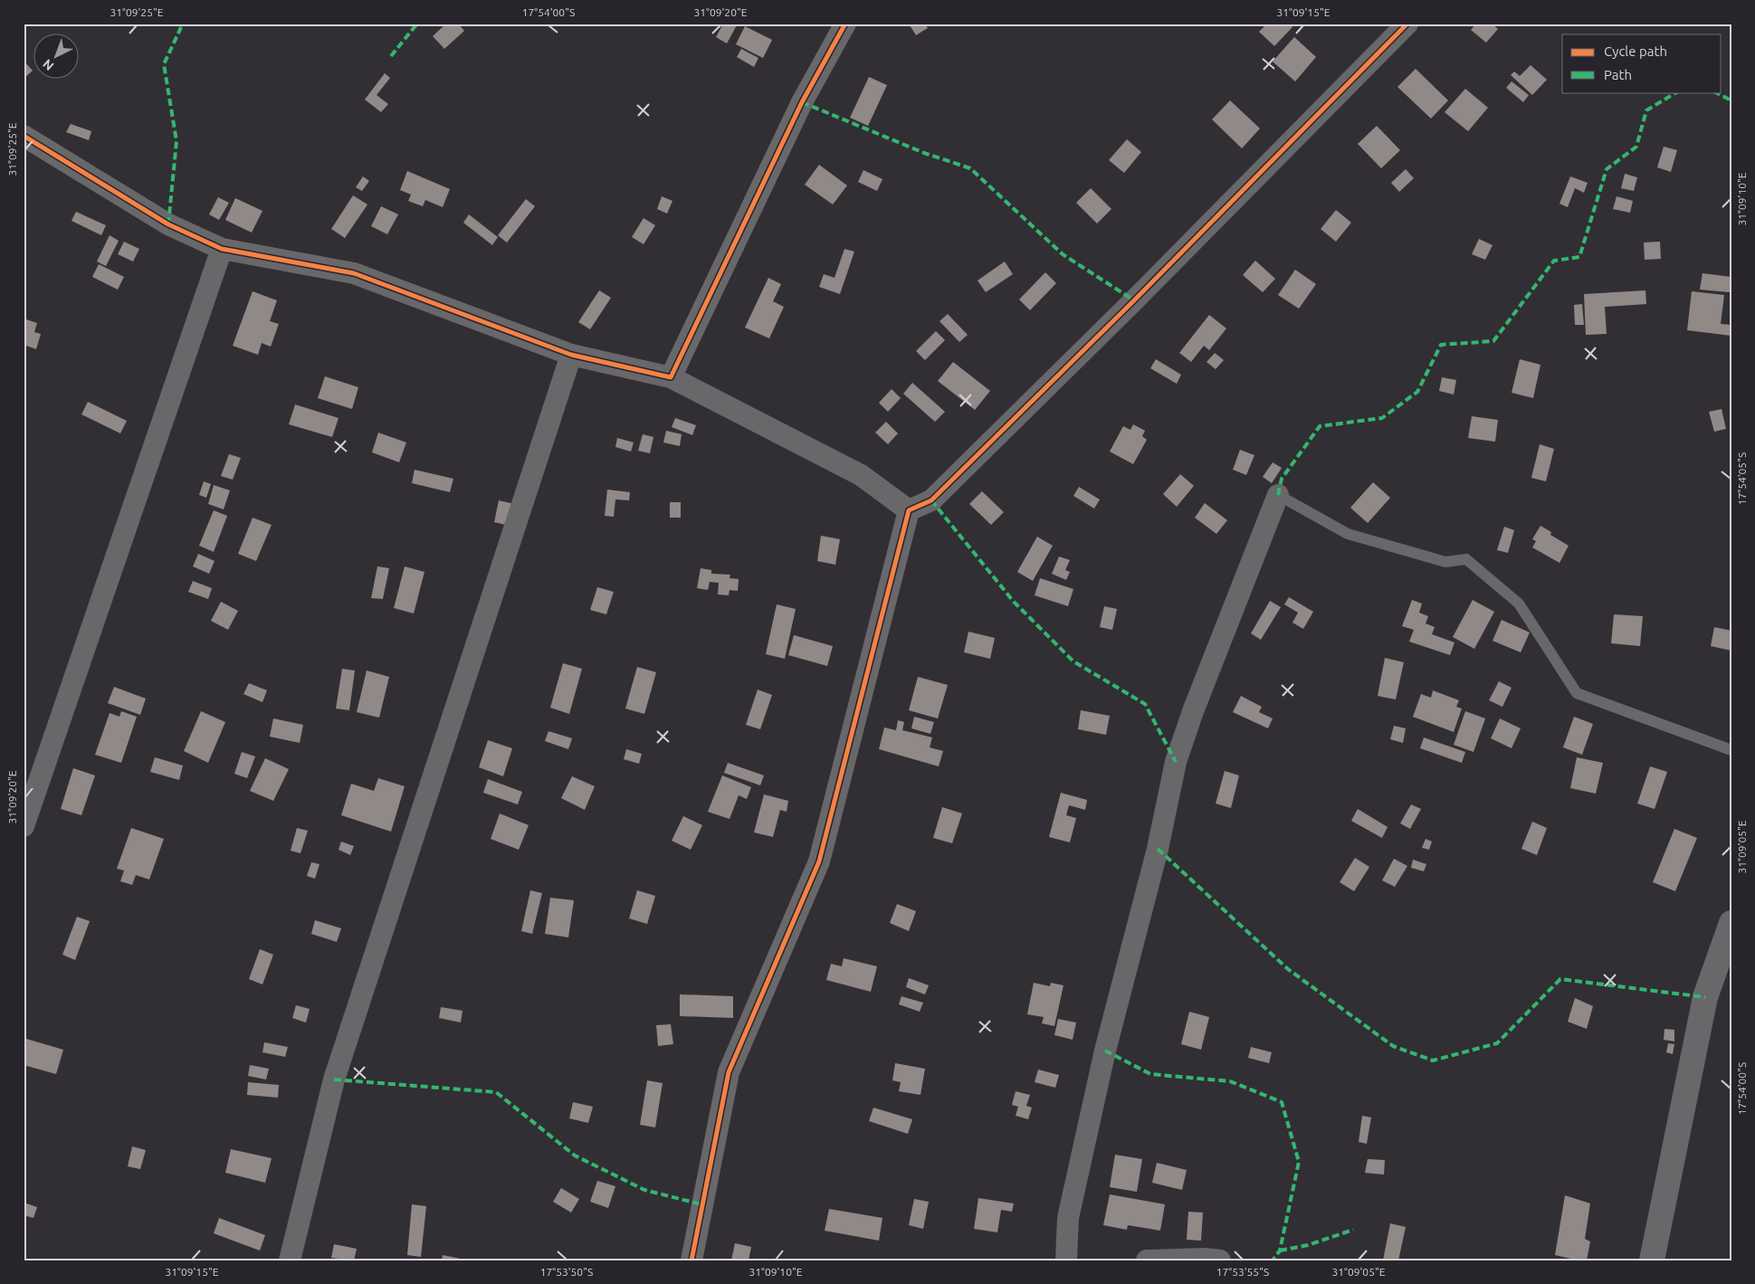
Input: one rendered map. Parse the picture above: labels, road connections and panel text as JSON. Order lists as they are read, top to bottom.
{
  "legend": ["Cycle path", "Path"],
  "north": "bottom left",
  "coordinates": [
    "31°09'25\"E",
    "17°54'00\"S",
    "31°09'20\"E",
    "31°09'15\"E",
    "31°09'10\"E",
    "17°54'05\"S",
    "31°09'05\"E",
    "17°53'50\"S",
    "17°53'55\"S"
  ]
}
